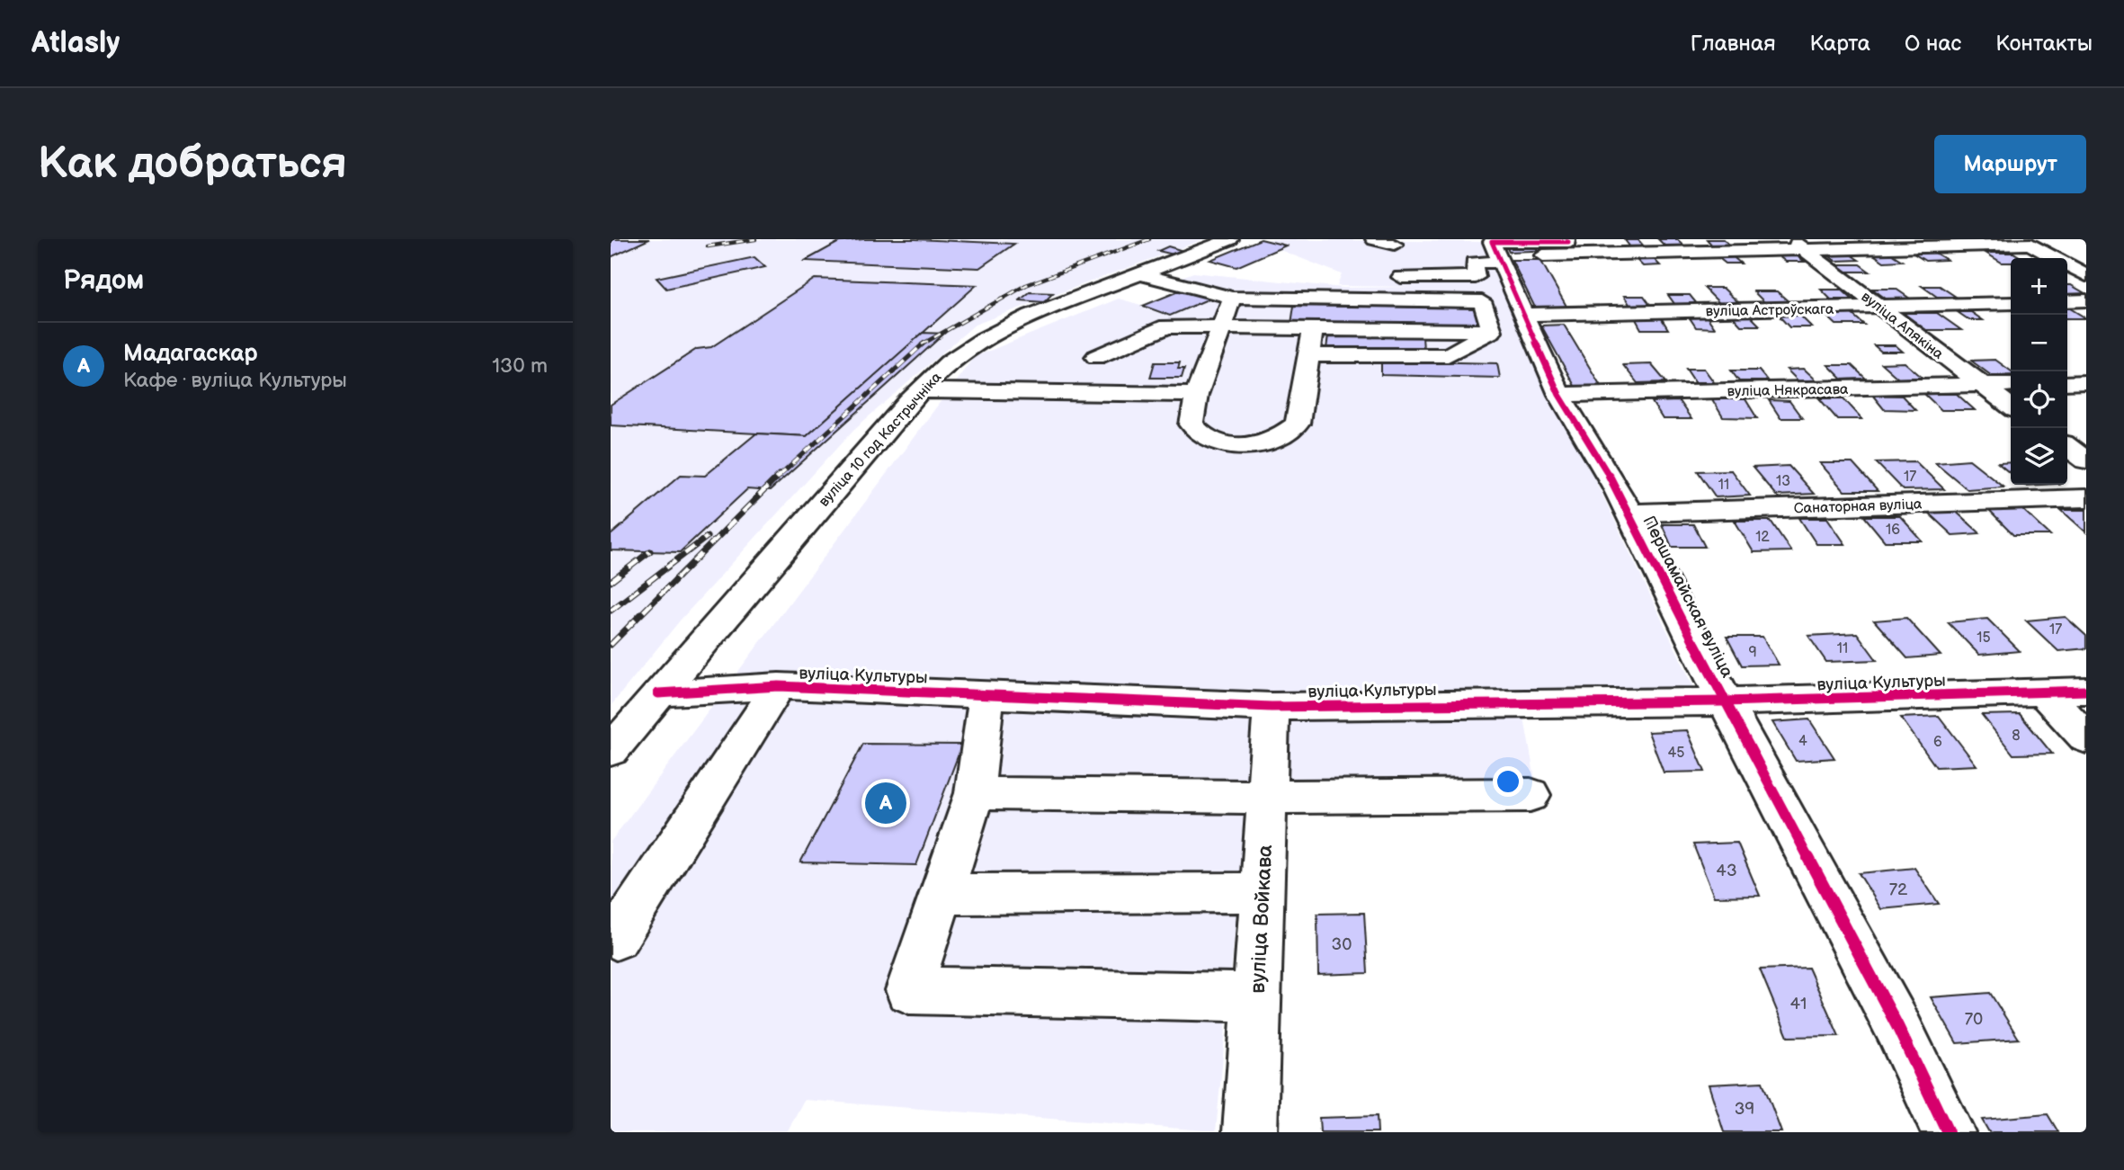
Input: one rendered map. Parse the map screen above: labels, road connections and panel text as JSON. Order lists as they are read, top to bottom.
{
  "streets": {
    "street": [
      "вуліца Астроўскага",
      "вуліца Апякіна",
      "вуліца Някрасава",
      "вуліца 10 год Кастрычніка",
      "Санаторная вуліца",
      "Першамайская вуліца",
      "вуліца Культуры",
      "вуліца Войкава"
    ]
  },
  "crossings": [
    ["вуліца Астроўскага", "вуліца Апякіна"],
    ["вуліца Астроўскага", "Першамайская вуліца"],
    ["вуліца Апякіна", "вуліца Някрасава"],
    ["вуліца Някрасава", "Першамайская вуліца"],
    ["вуліца 10 год Кастрычніка", "вуліца Культуры"],
    ["Санаторная вуліца", "Першамайская вуліца"],
    ["Першамайская вуліца", "вуліца Культуры"],
    ["вуліца Культуры", "вуліца Войкава"]
  ],
  "house_numbers": [
    "17",
    "13",
    "11",
    "16",
    "12",
    "17",
    "15",
    "11",
    "9",
    "8",
    "4",
    "6",
    "45",
    "43",
    "72",
    "30",
    "41",
    "70",
    "39"
  ],
  "page": {
    "header": "Atlasly",
    "nav": [
      "Главная",
      "Карта",
      "О нас",
      "Контакты"
    ],
    "buttons": "Маршрут",
    "title": "Как добраться",
    "heading": "Рядом",
    "map_buttons": ["+", "−"],
    "list": [
      {
        "mark": "A",
        "name": "Мадагаскар",
        "note": "Кафе · вуліца Культуры",
        "value": "130 m"
      }
    ],
    "pins": "A"
  }
}
